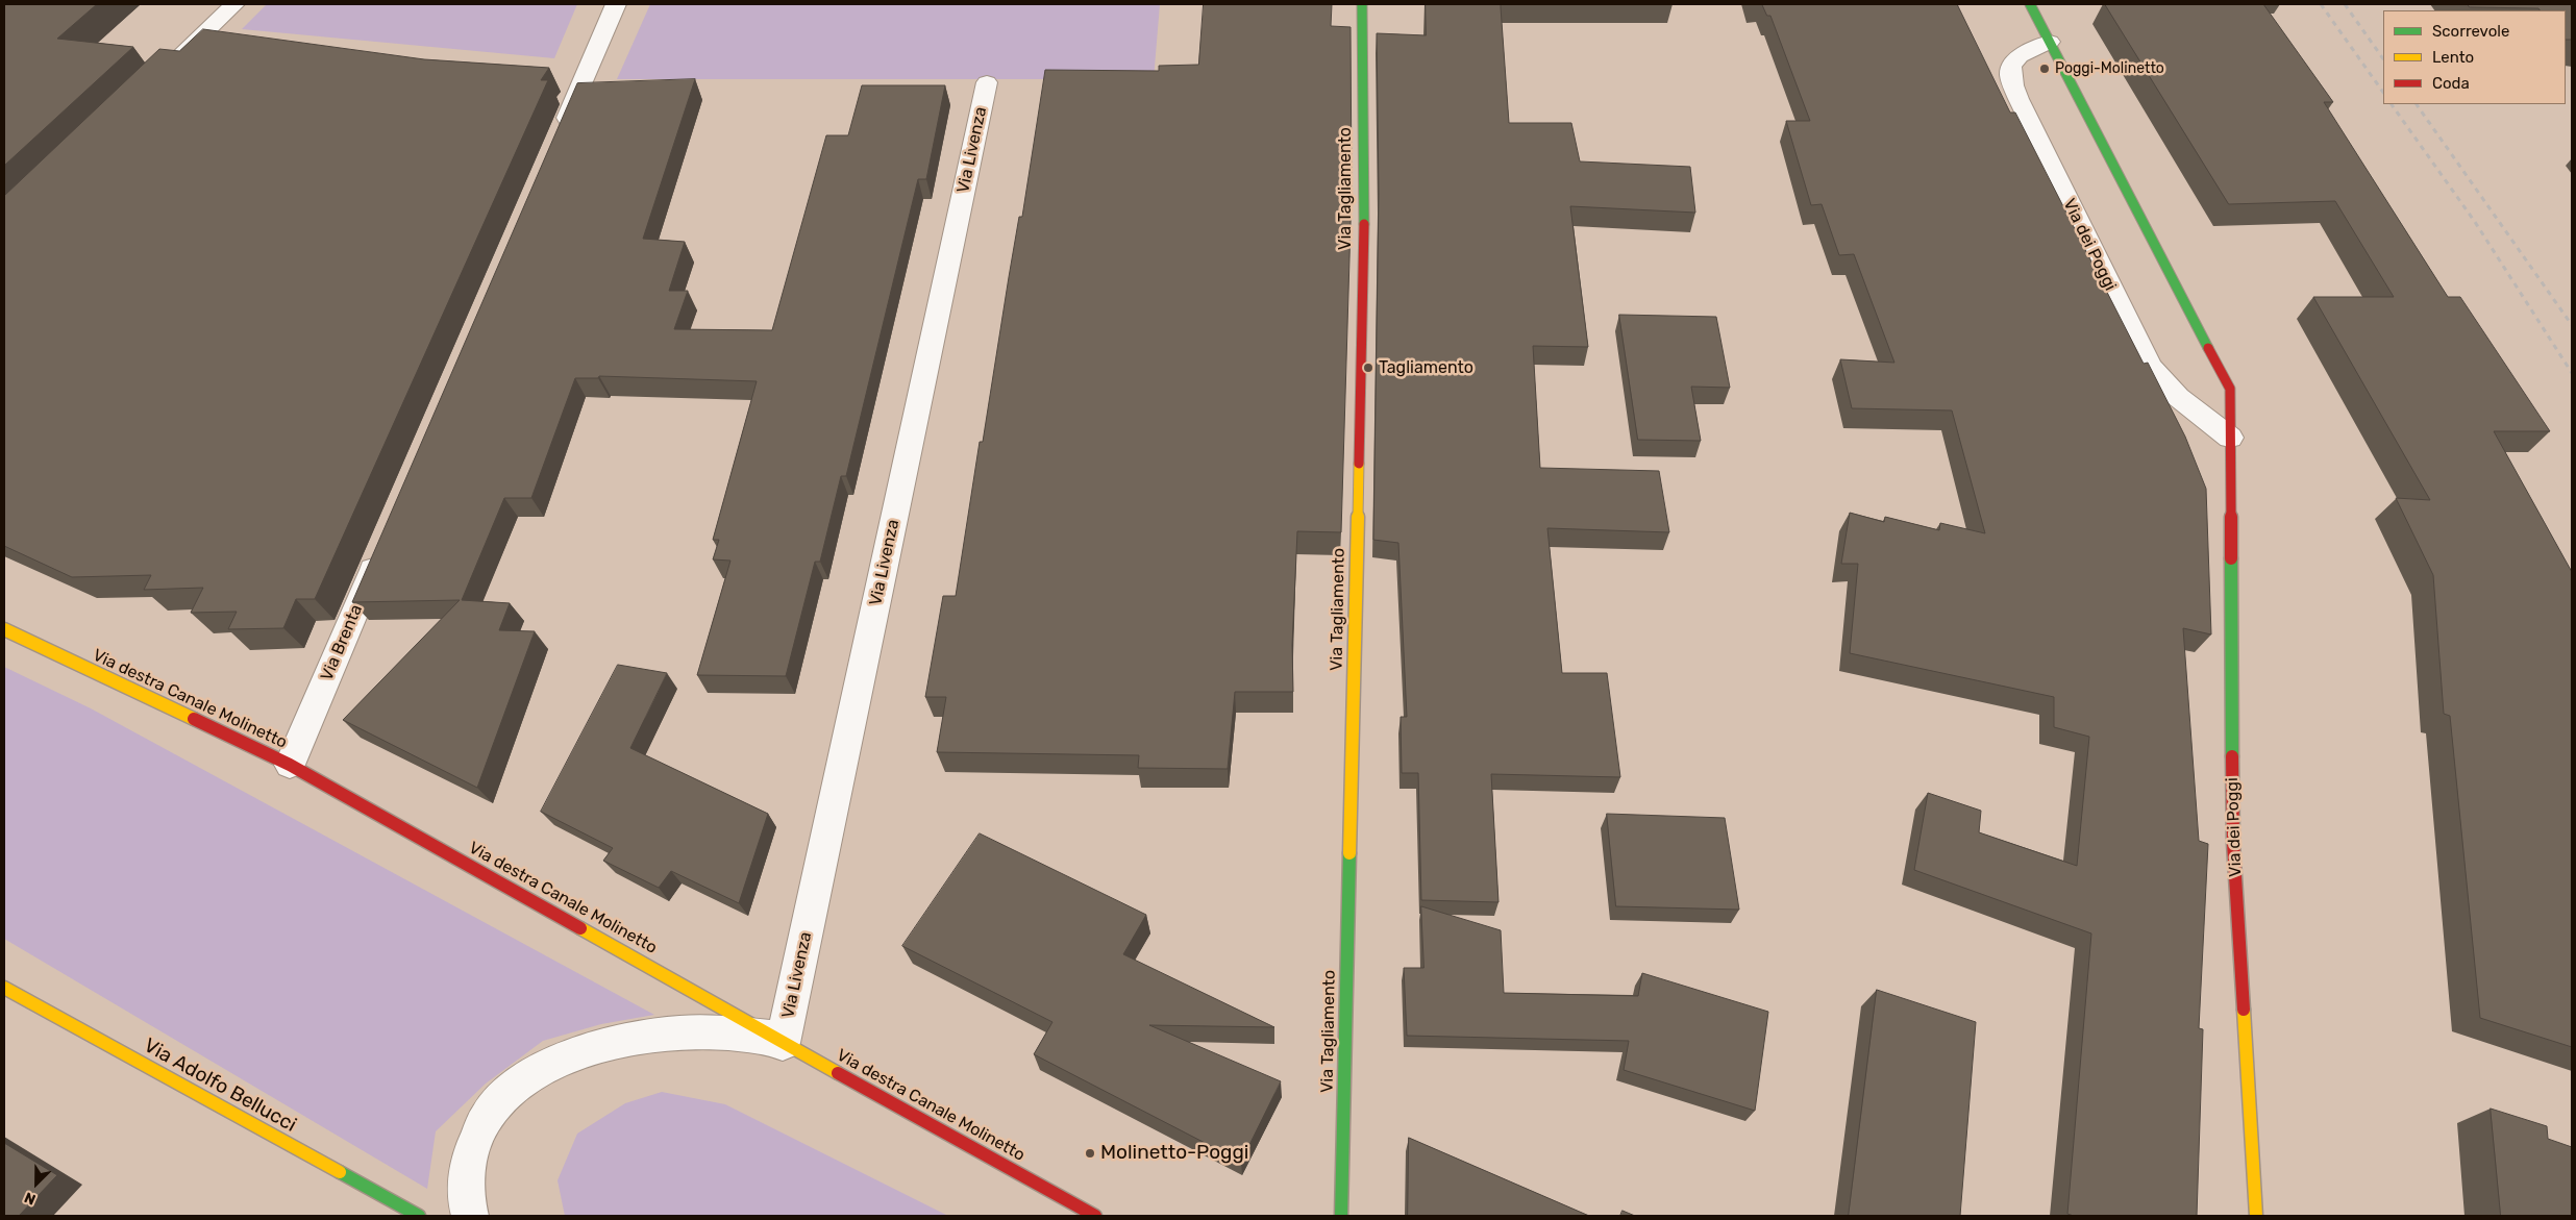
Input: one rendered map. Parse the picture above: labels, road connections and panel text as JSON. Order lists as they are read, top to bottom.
{
  "streets": {
    "street": [
      "Via Livenza",
      "Via Tagliamento",
      "Via dei Poggi",
      "Via Brenta",
      "Via destra Canale Molinetto",
      "Via Adolfo Bellucci"
    ]
  },
  "crossings": [
    ["Via Livenza", "Via destra Canale Molinetto"],
    ["Via Brenta", "Via destra Canale Molinetto"]
  ],
  "places": ["Poggi-Molinetto", "Tagliamento", "Molinetto-Poggi"],
  "legend": ["Scorrevole", "Lento", "Coda"],
  "north": "bottom left"
}
